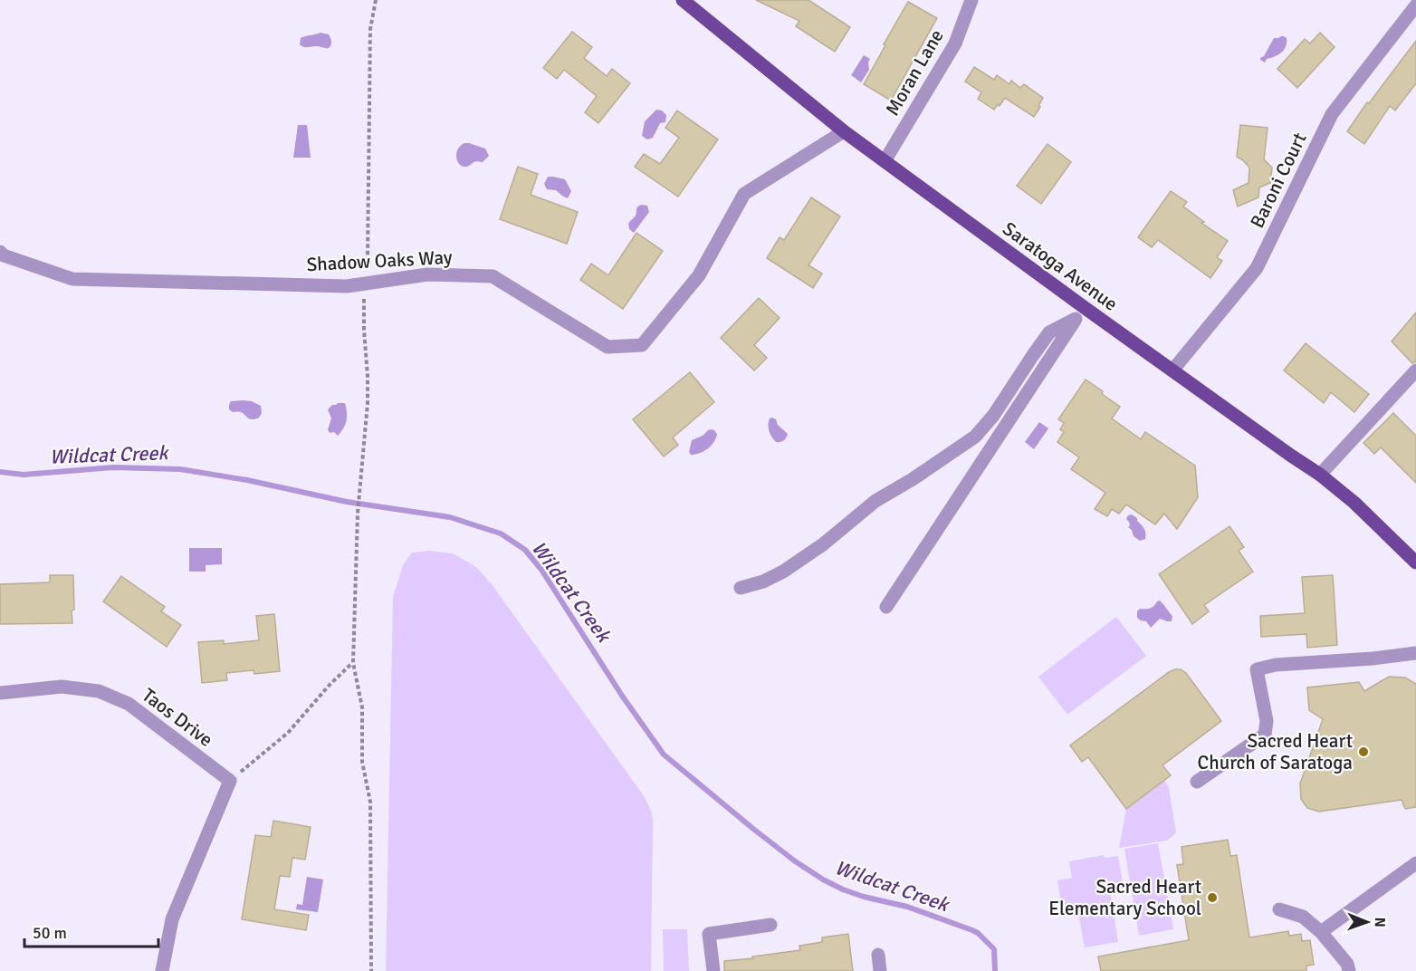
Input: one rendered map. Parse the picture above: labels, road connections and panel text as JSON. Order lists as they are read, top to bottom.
{
  "streets": {
    "main road": ["Saratoga Avenue"],
    "street": [
      "Moran Lane",
      "Baroni Court",
      "Shadow Oaks Way",
      "Taos Drive"
    ]
  },
  "crossings": [
    ["Moran Lane", "Saratoga Avenue"],
    ["Baroni Court", "Saratoga Avenue"],
    ["Shadow Oaks Way", "Saratoga Avenue"]
  ],
  "water": ["Wildcat Creek"],
  "places": ["Sacred Heart Church of Saratoga", "Sacred Heart Elementary School"],
  "scale_bar": "50 m",
  "north": "right"
}
